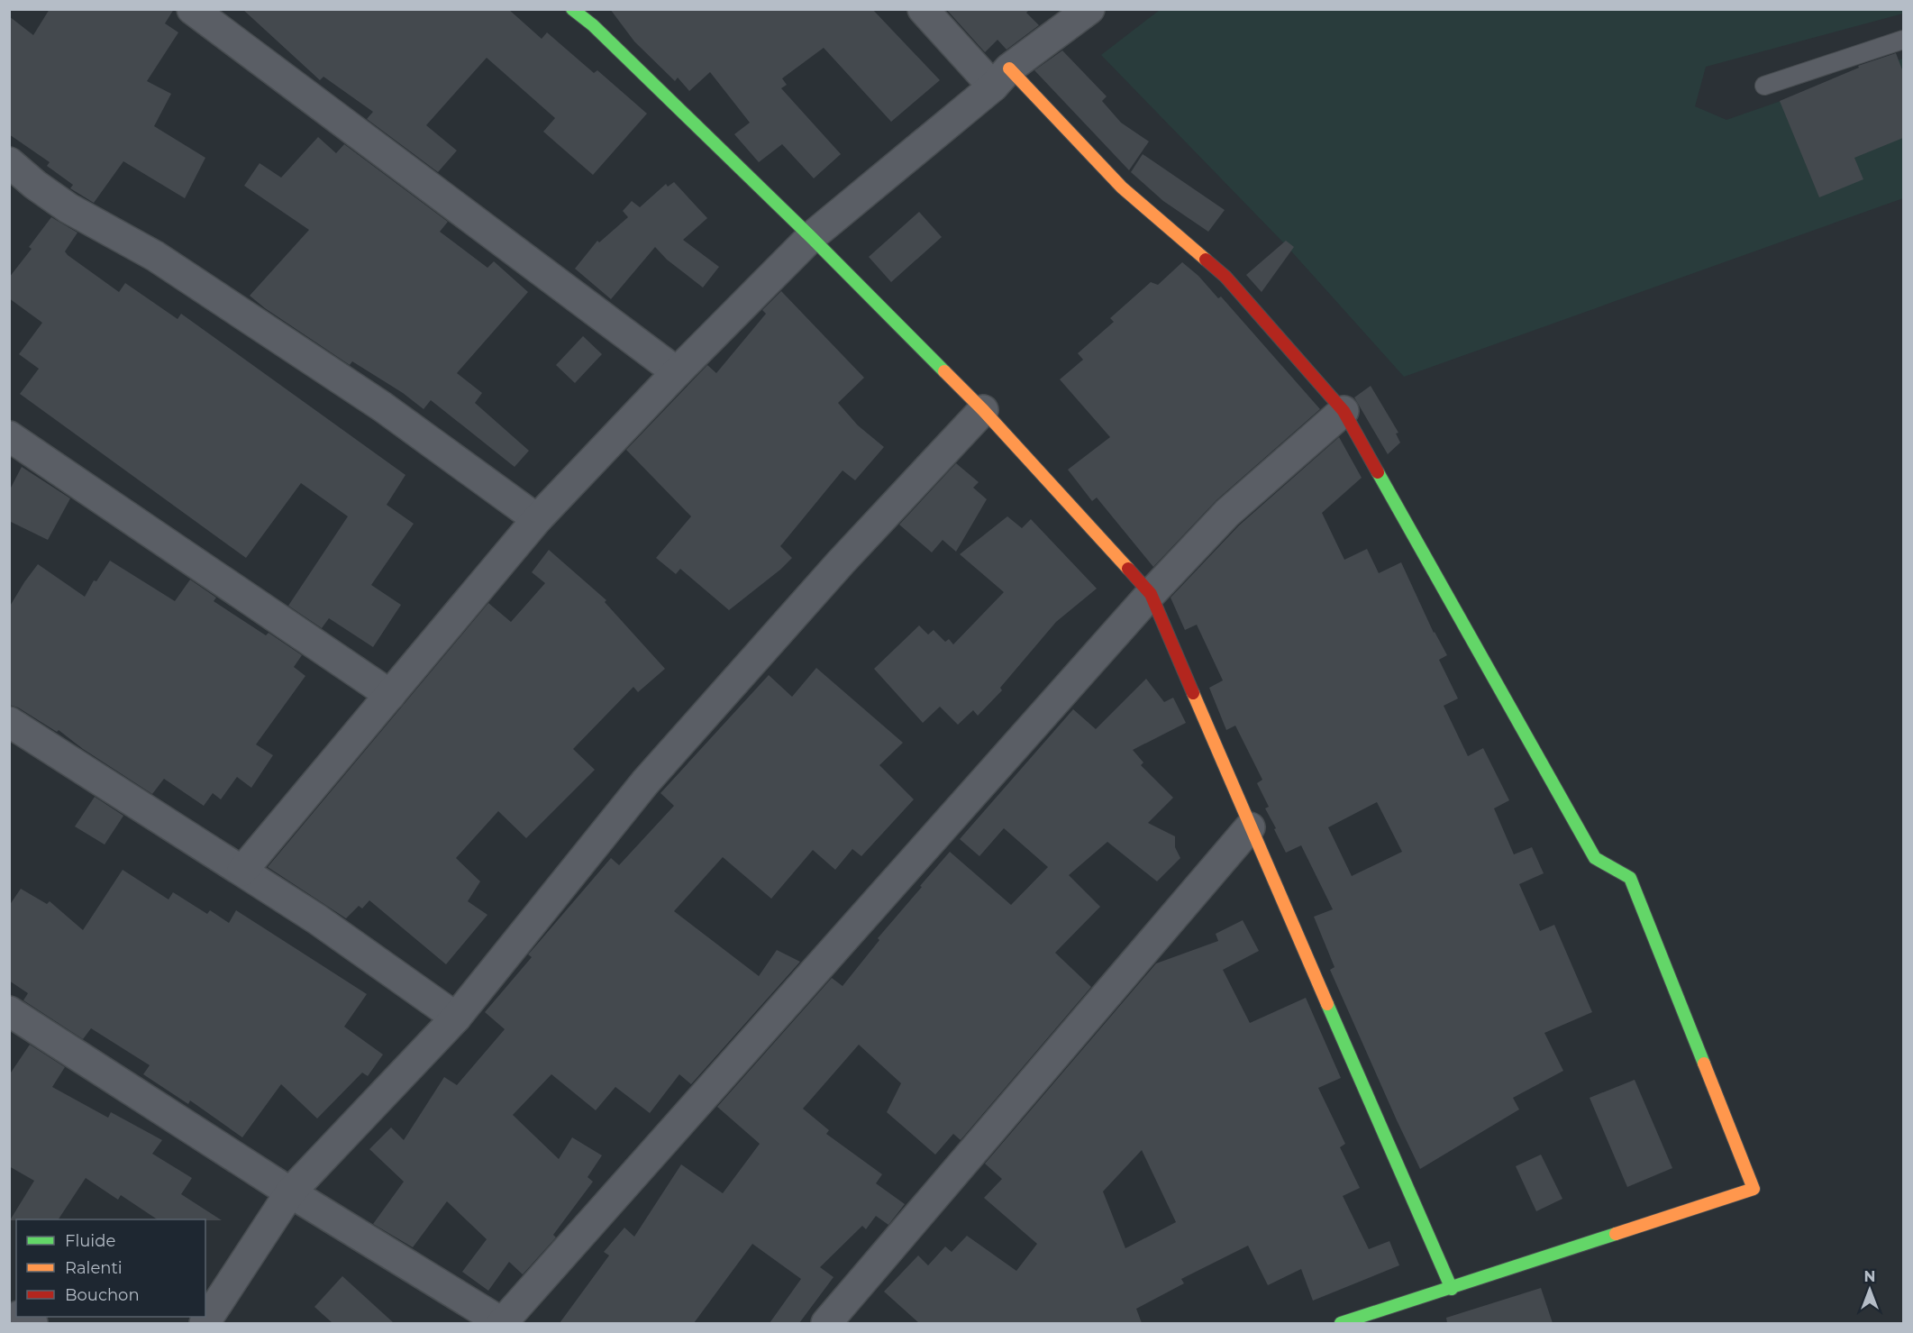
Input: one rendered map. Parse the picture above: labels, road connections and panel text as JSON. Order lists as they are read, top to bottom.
{
  "legend": ["Fluide", "Ralenti", "Bouchon"],
  "north": "top"
}
